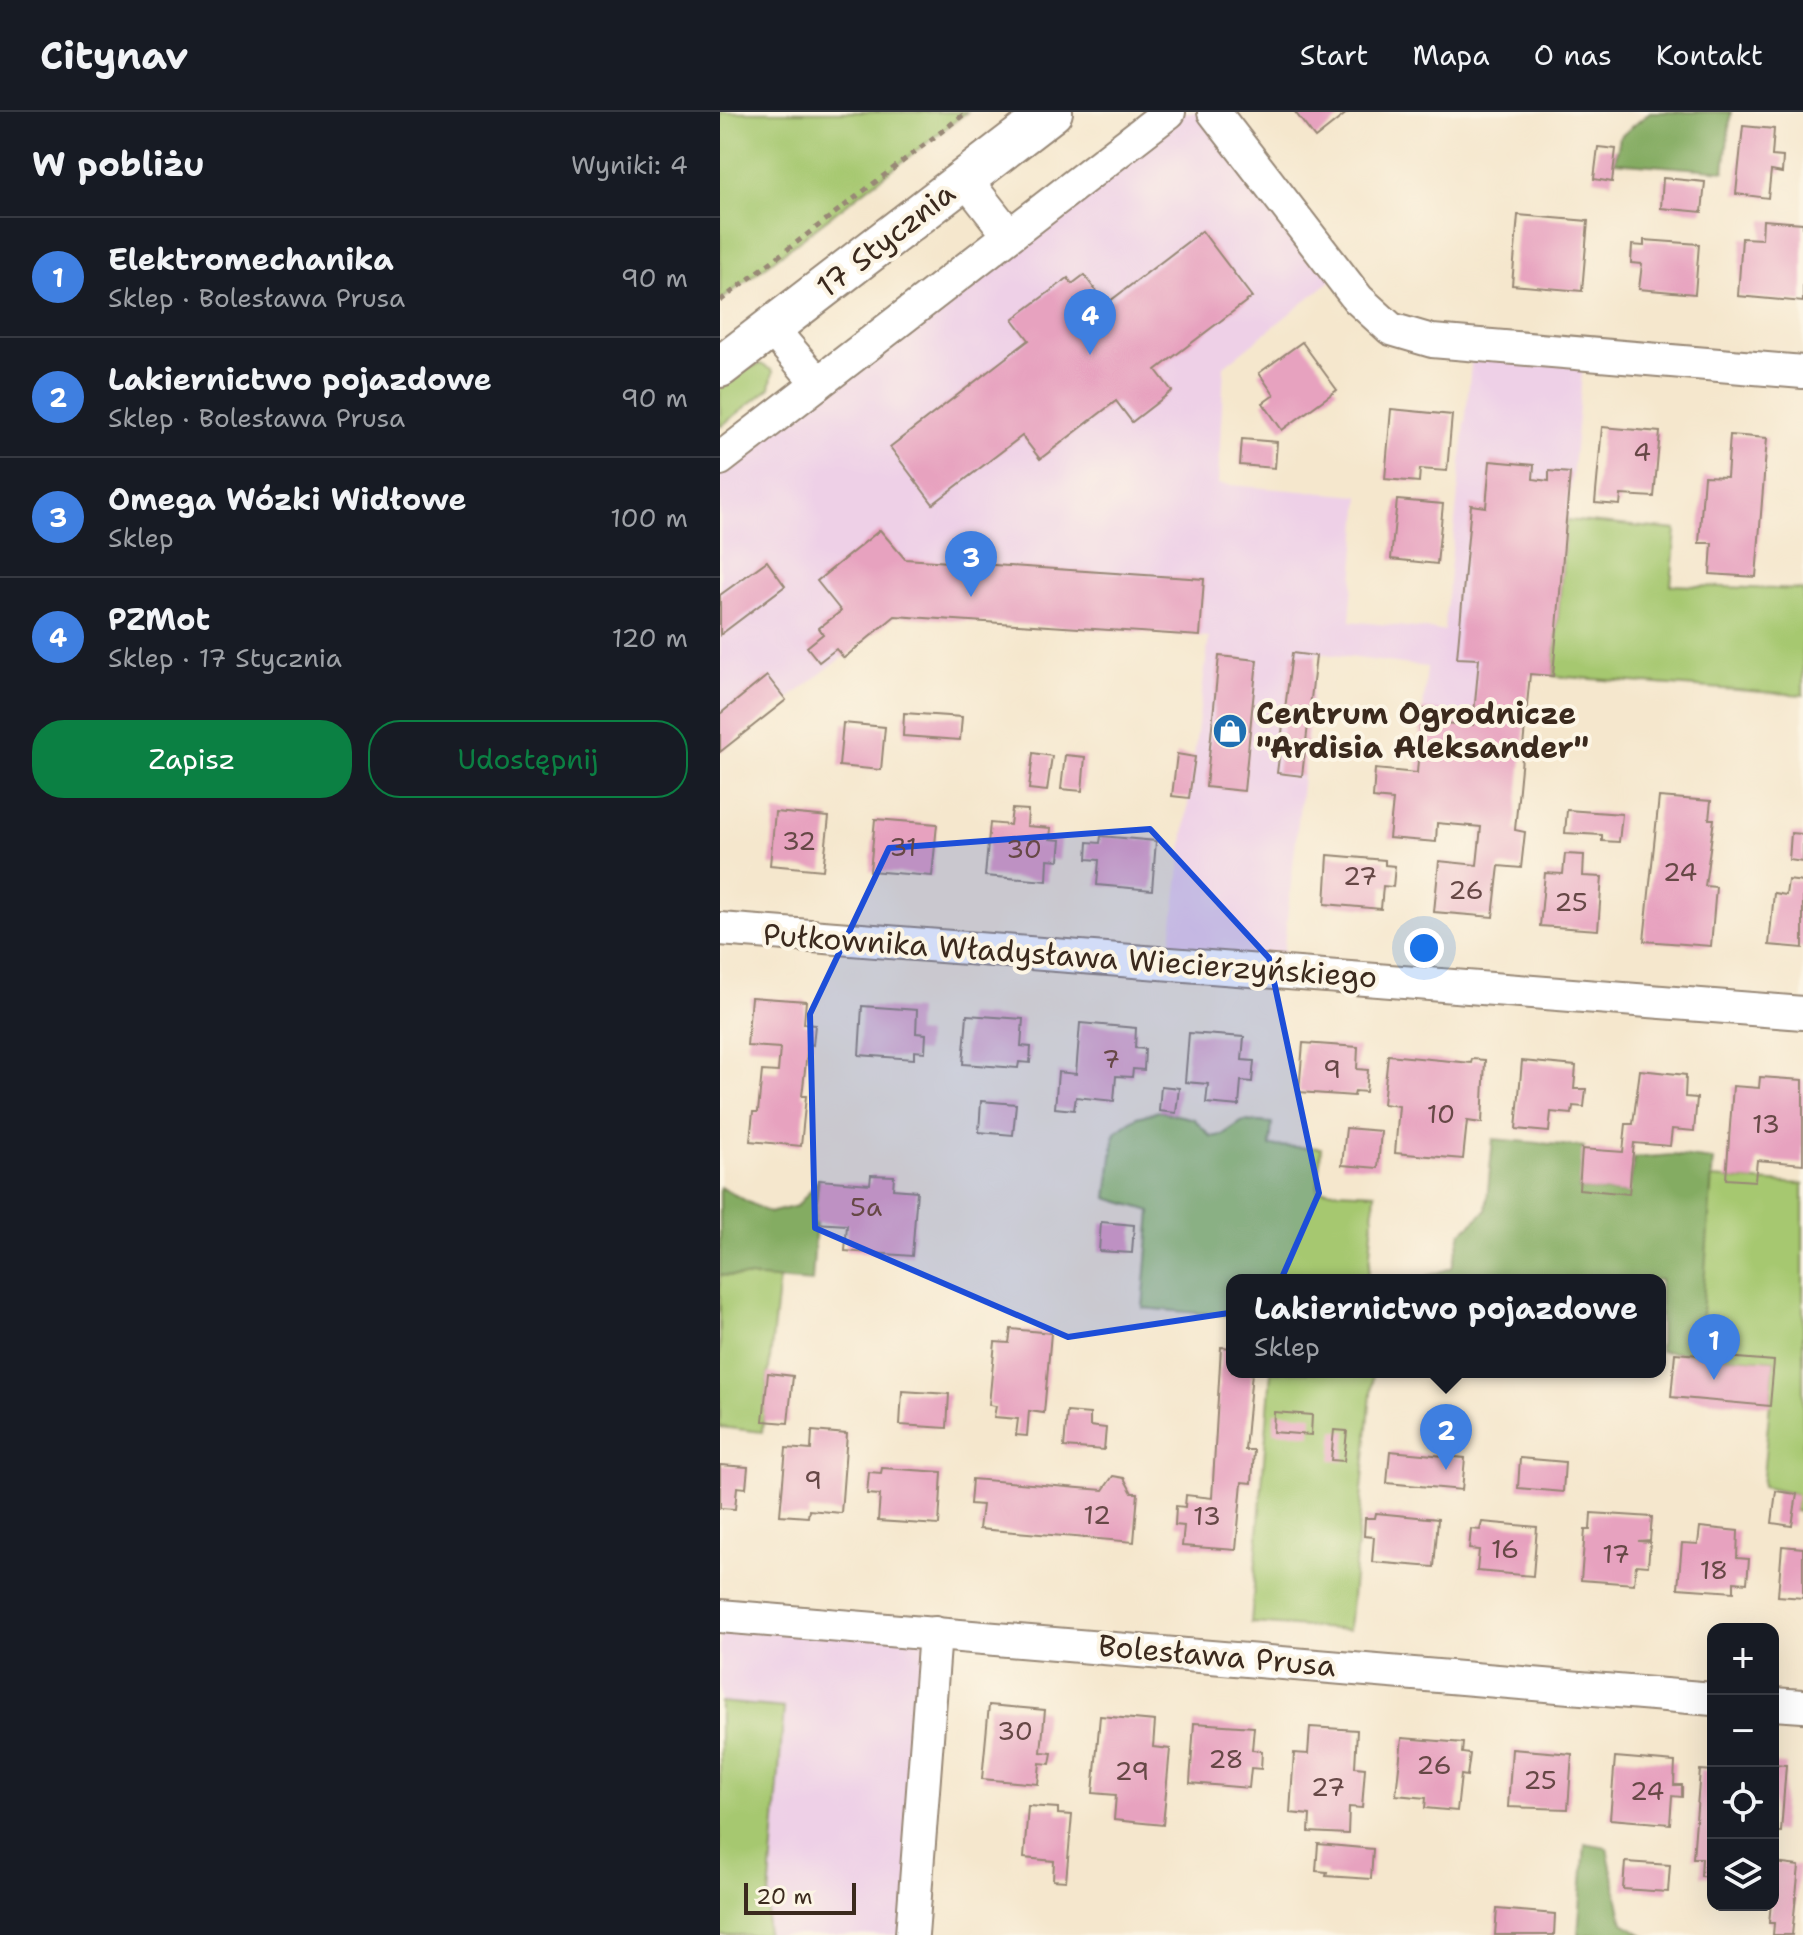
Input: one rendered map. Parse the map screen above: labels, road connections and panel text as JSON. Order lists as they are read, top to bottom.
{
  "streets": {
    "street": ["17 Stycznia", "Pułkownika Władysława Wiecierzyńskiego", "Bolesława Prusa"]
  },
  "places": {
    "shop": ["Centrum Ogrodnicze \"Ardisia Aleksander\""]
  },
  "house_numbers": [
    "4",
    "32",
    "31",
    "30",
    "24",
    "27",
    "26",
    "25",
    "7",
    "9",
    "10",
    "13",
    "5a",
    "9",
    "12",
    "13",
    "16",
    "17",
    "18",
    "30",
    "28",
    "26",
    "29",
    "25",
    "27",
    "24"
  ],
  "scale_bar": "20 m",
  "page": {
    "header": "Citynav",
    "nav": [
      "Start",
      "Mapa",
      "O nas",
      "Kontakt"
    ],
    "heading": ["W pobliżu", "Wyniki: 4"],
    "list": [
      {
        "mark": "1",
        "name": "Elektromechanika",
        "note": "Sklep · Bolesława Prusa",
        "value": "90 m"
      },
      {
        "mark": "2",
        "name": "Lakiernictwo pojazdowe",
        "note": "Sklep · Bolesława Prusa",
        "value": "90 m"
      },
      {
        "mark": "3",
        "name": "Omega Wózki Widłowe",
        "note": "Sklep",
        "value": "100 m"
      },
      {
        "mark": "4",
        "name": "PZMot",
        "note": "Sklep · 17 Stycznia",
        "value": "120 m"
      }
    ],
    "pins": [
      "4",
      "3",
      "1",
      "2"
    ],
    "buttons": ["Zapisz", "Udostępnij"],
    "popup": ["Lakiernictwo pojazdowe", "Sklep"],
    "map_buttons": ["+", "−"],
    "scale": "20 m"
  }
}
